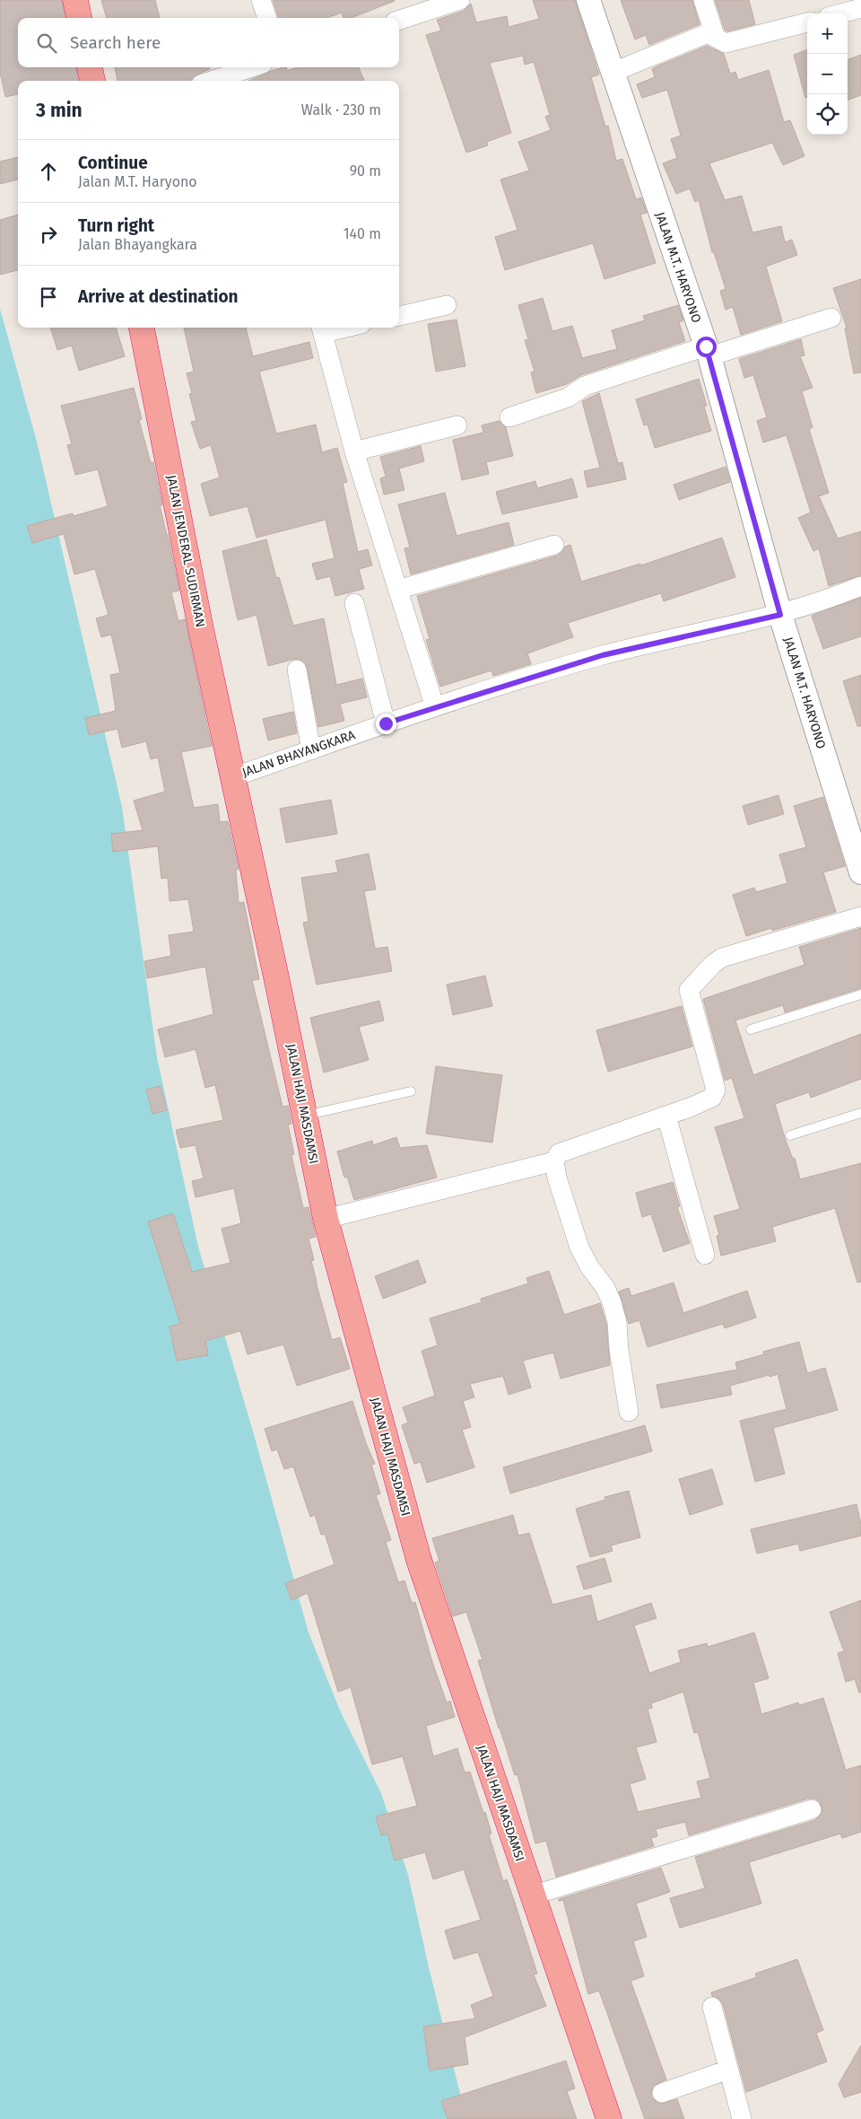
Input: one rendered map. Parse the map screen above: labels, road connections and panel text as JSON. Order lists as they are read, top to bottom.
{
  "streets": {
    "highway": ["JALAN JENDERAL SUDIRMAN", "JALAN HAJI MASDAMSI"],
    "street": ["JALAN M.T. HARYONO", "JALAN BHAYANGKARA"]
  },
  "crossings": [
    ["JALAN M.T. HARYONO", "JALAN BHAYANGKARA"],
    ["JALAN JENDERAL SUDIRMAN", "JALAN BHAYANGKARA"],
    ["JALAN JENDERAL SUDIRMAN", "JALAN HAJI MASDAMSI"],
    ["JALAN BHAYANGKARA", "JALAN HAJI MASDAMSI"]
  ],
  "page": {
    "map_buttons": ["+", "−"],
    "search": "Search here",
    "heading": ["3 min", "Walk · 230 m"],
    "list": [
      ["Continue", "Jalan M.T. Haryono", "90 m"],
      ["Turn right", "Jalan Bhayangkara", "140 m"],
      "Arrive at destination"
    ]
  }
}
